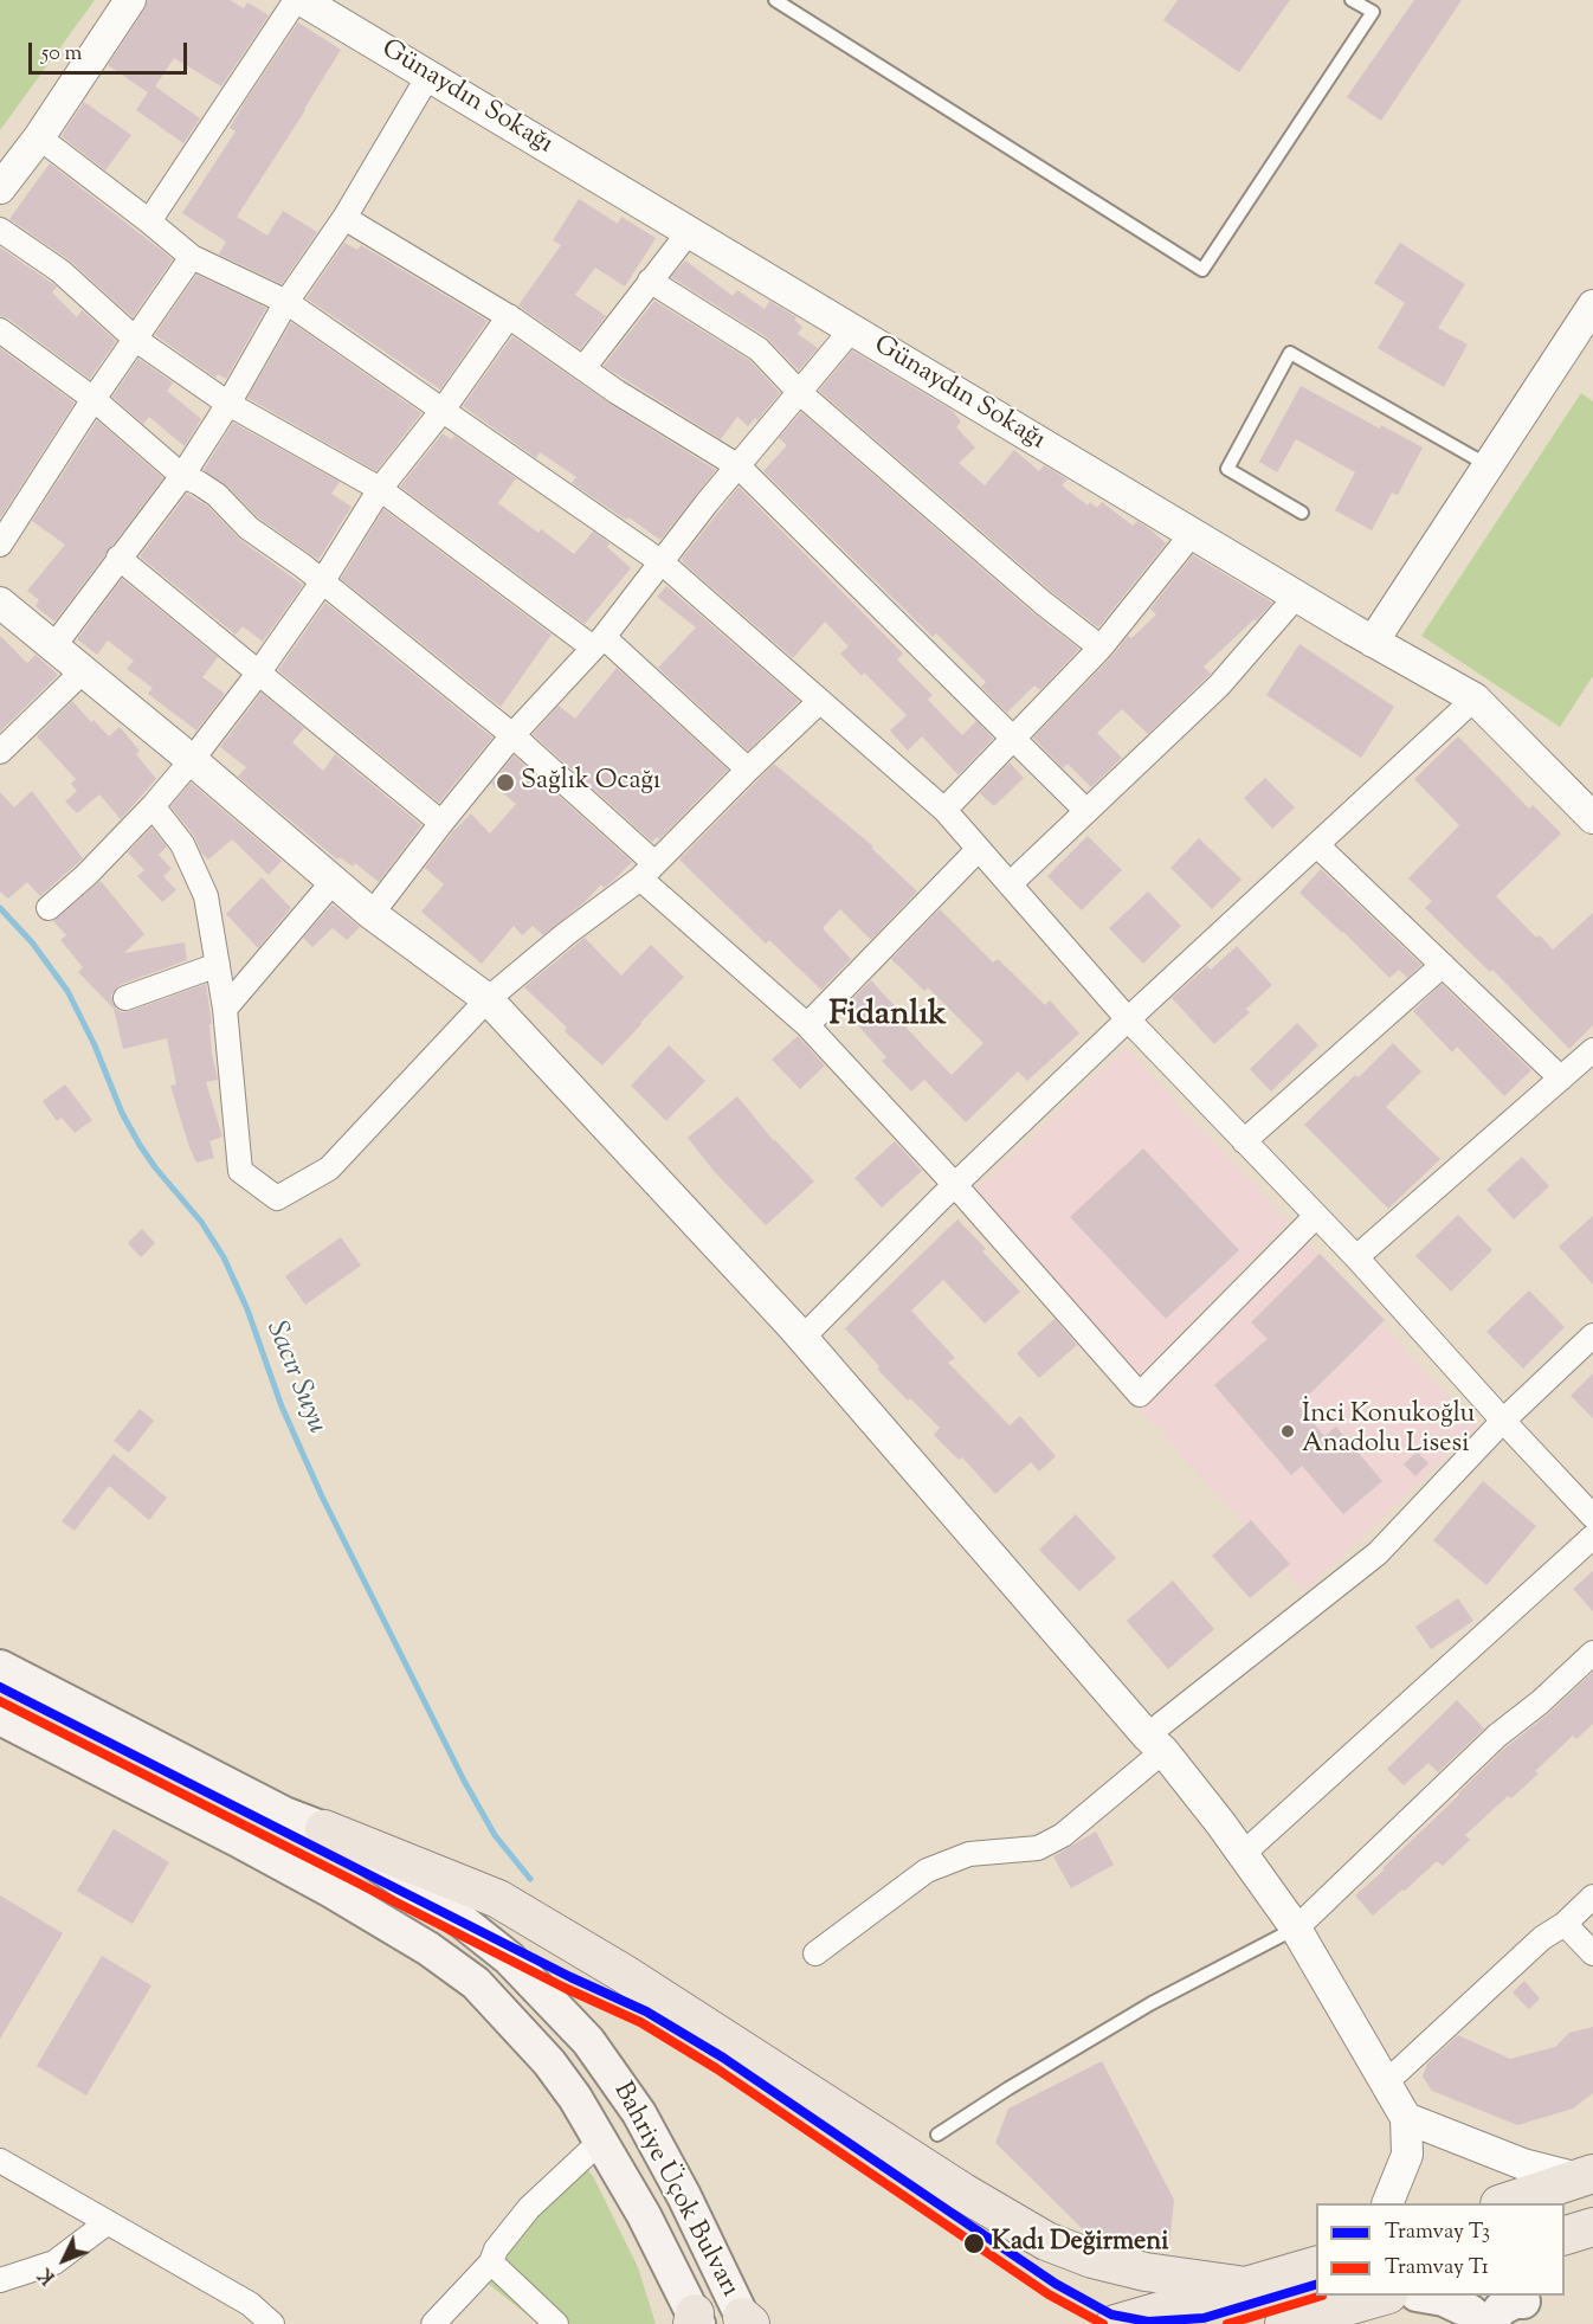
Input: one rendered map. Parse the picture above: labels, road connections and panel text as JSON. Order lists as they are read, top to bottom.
{
  "streets": {
    "main road": ["Bahriye Üçok Bulvarı"],
    "street": ["Günaydın Sokağı"]
  },
  "districts": ["Fidanlık"],
  "water": ["Sacır Suyu"],
  "places": ["Sağlık Ocağı", "İnci Konukoğlu Anadolu Lisesi", "Kadı Değirmeni"],
  "lines": ["tram line T3", "tram line T1"],
  "legend": ["Tramvay T3", "Tramvay T1"],
  "scale_bar": "50 m",
  "north": "bottom left"
}
